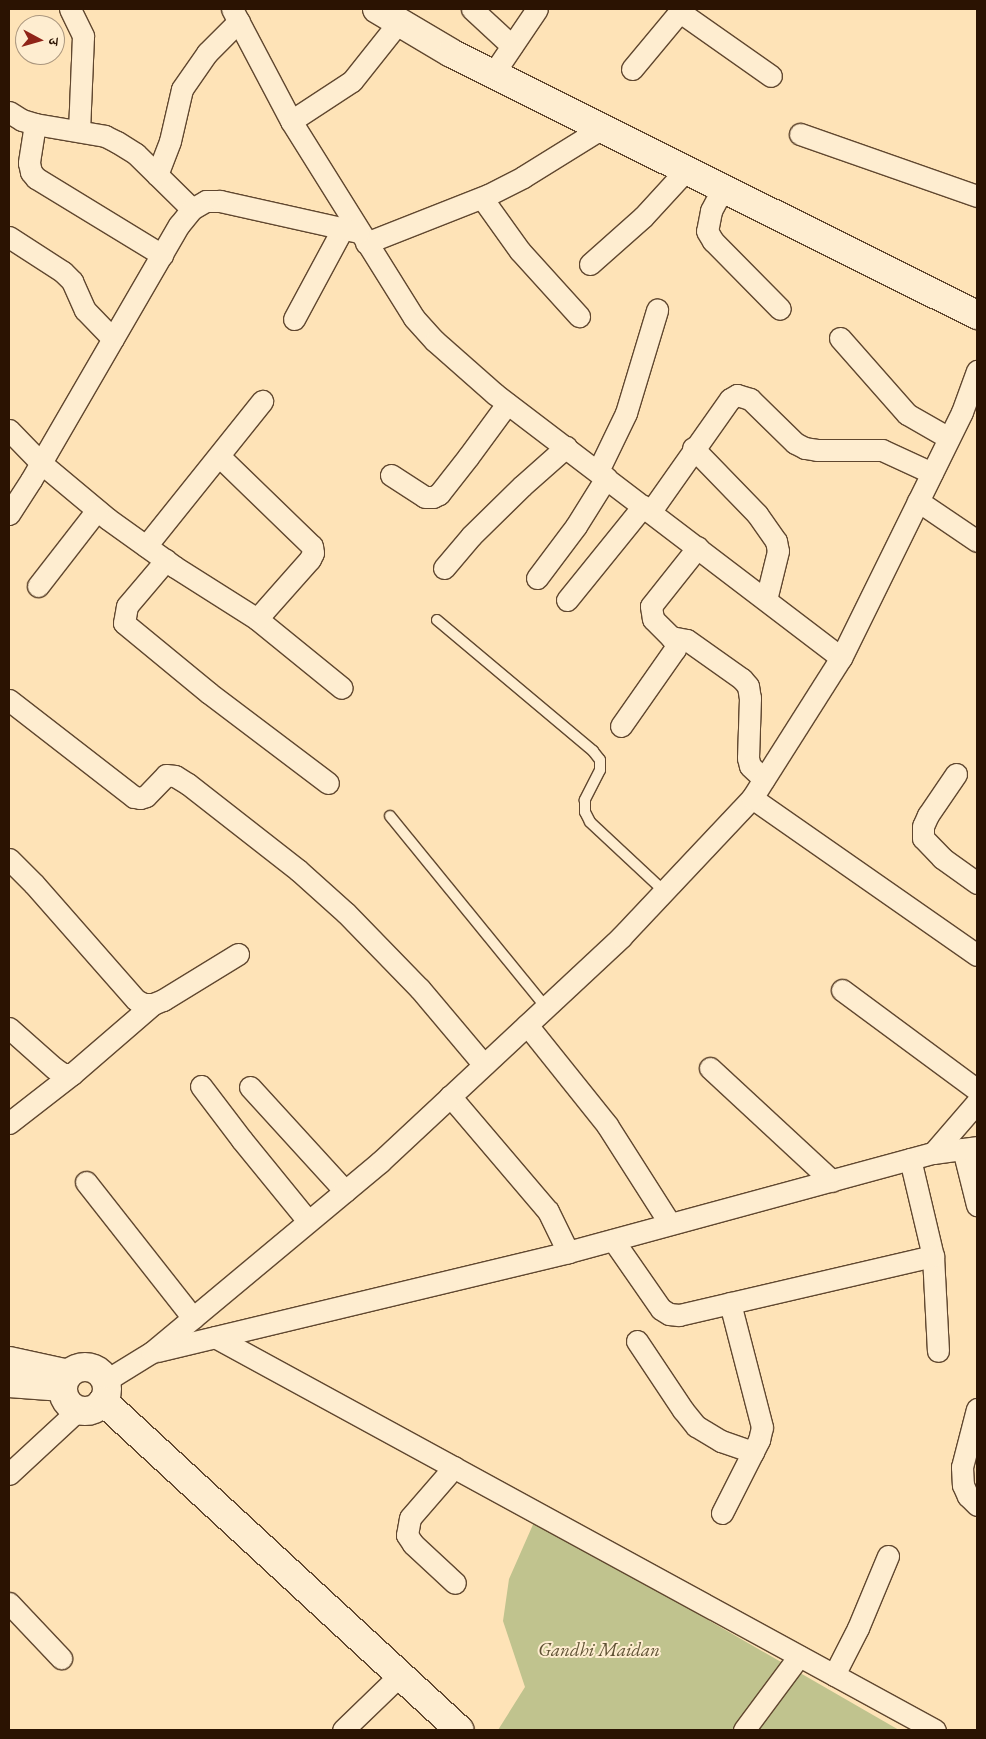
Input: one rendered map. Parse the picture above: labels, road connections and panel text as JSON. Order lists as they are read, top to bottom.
{
  "parks": ["Gandhi Maidan"],
  "north": "right"
}
